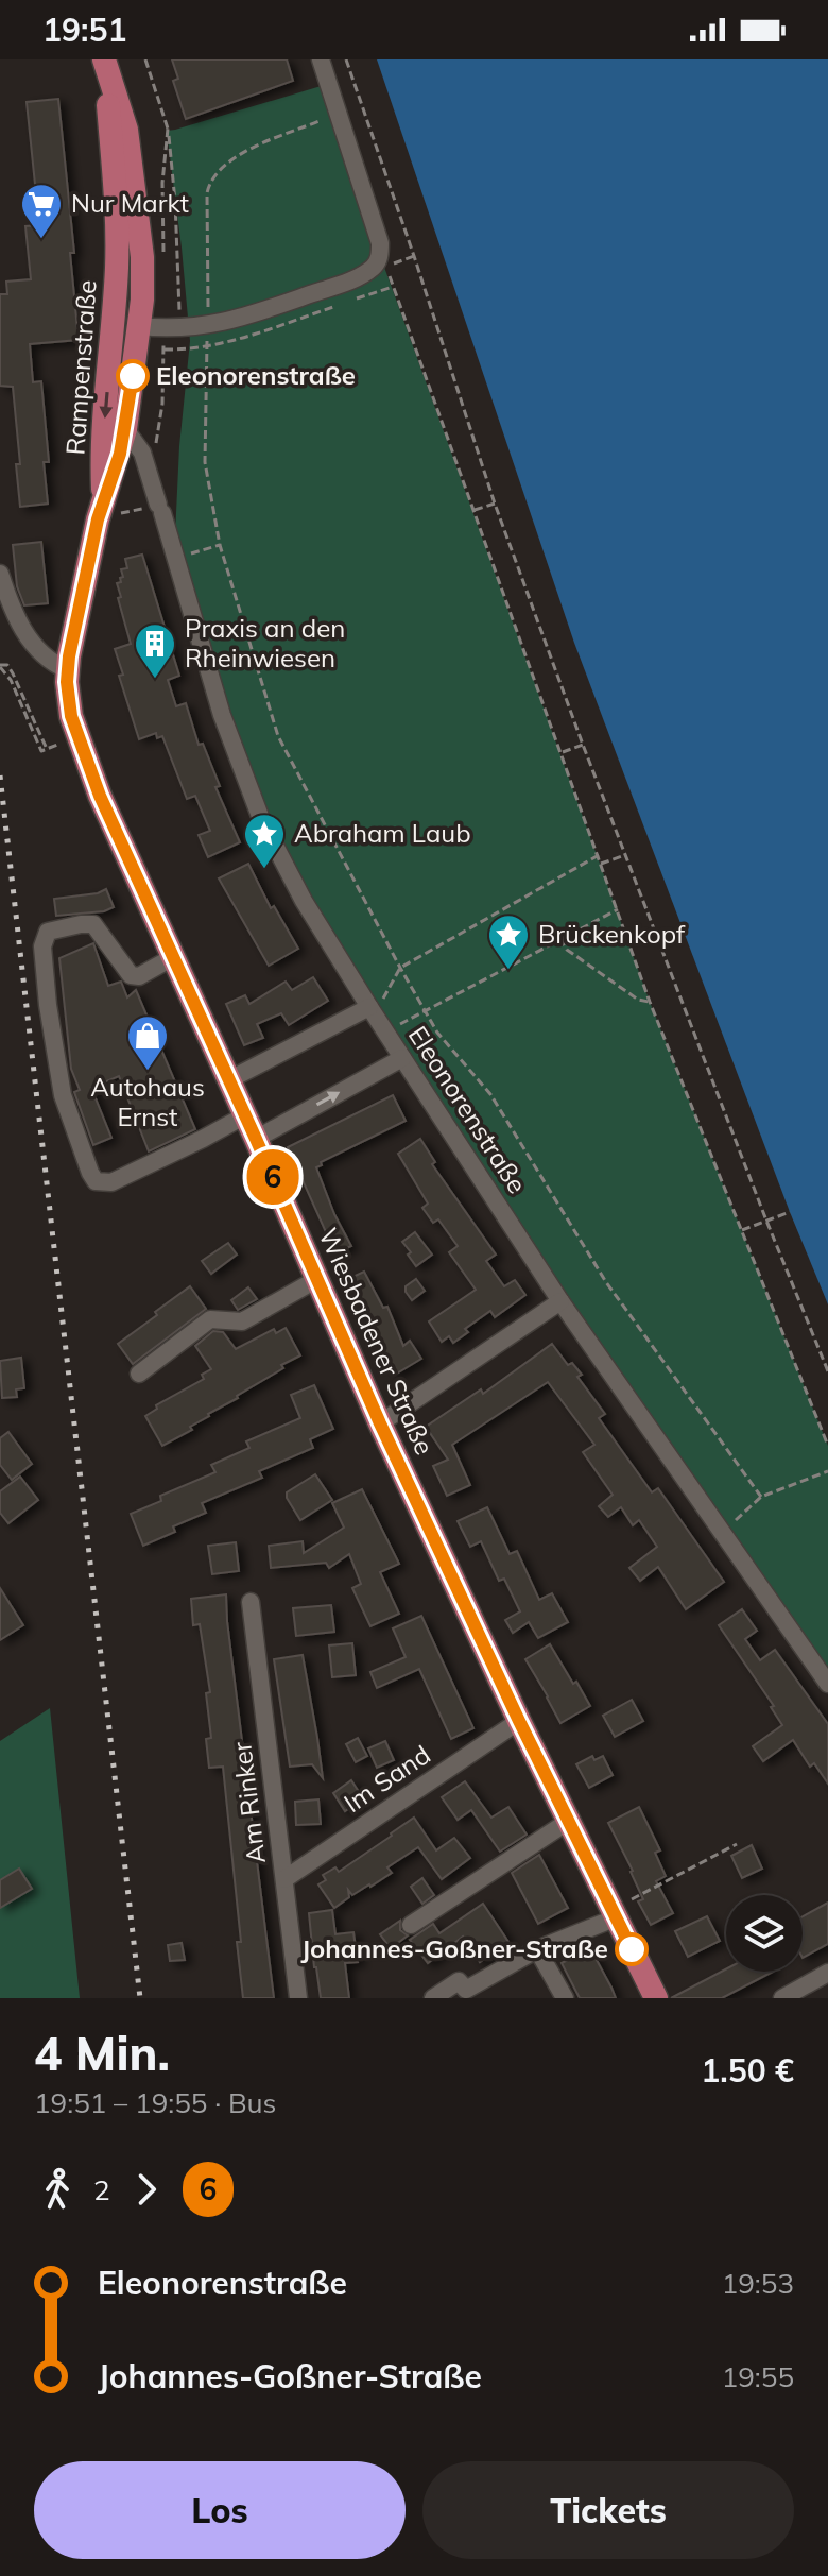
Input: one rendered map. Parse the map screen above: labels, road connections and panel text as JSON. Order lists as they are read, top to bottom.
{
  "streets": {
    "main road": ["Rampenstraße", "Wiesbadener Straße"],
    "street": ["Eleonorenstraße", "Im Sand", "Am Rinker"]
  },
  "crossings": [
    ["Rampenstraße", "Eleonorenstraße"],
    ["Rampenstraße", "Wiesbadener Straße"],
    ["Wiesbadener Straße", "Im Sand"],
    ["Im Sand", "Am Rinker"]
  ],
  "places": {
    "supermarket": ["Nur Markt"],
    "other": ["Eleonorenstraße", "Johannes-Goßner-Straße"],
    "building": ["Praxis an den Rheinwiesen"],
    "place": ["Abraham Laub", "Brückenkopf"],
    "shop": ["Autohaus Ernst"]
  },
  "lines": ["bus line 6"],
  "page": {
    "status": "19:51",
    "on_map": "6",
    "heading": ["4 Min.", "19:51 – 19:55 · Bus", "1.50 €"],
    "legs": ["2", "6"],
    "list": [
      {
        "name": "Eleonorenstraße",
        "value": "19:53"
      },
      {
        "name": "Johannes-Goßner-Straße",
        "value": "19:55"
      }
    ],
    "buttons": ["Los", "Tickets"]
  }
}
